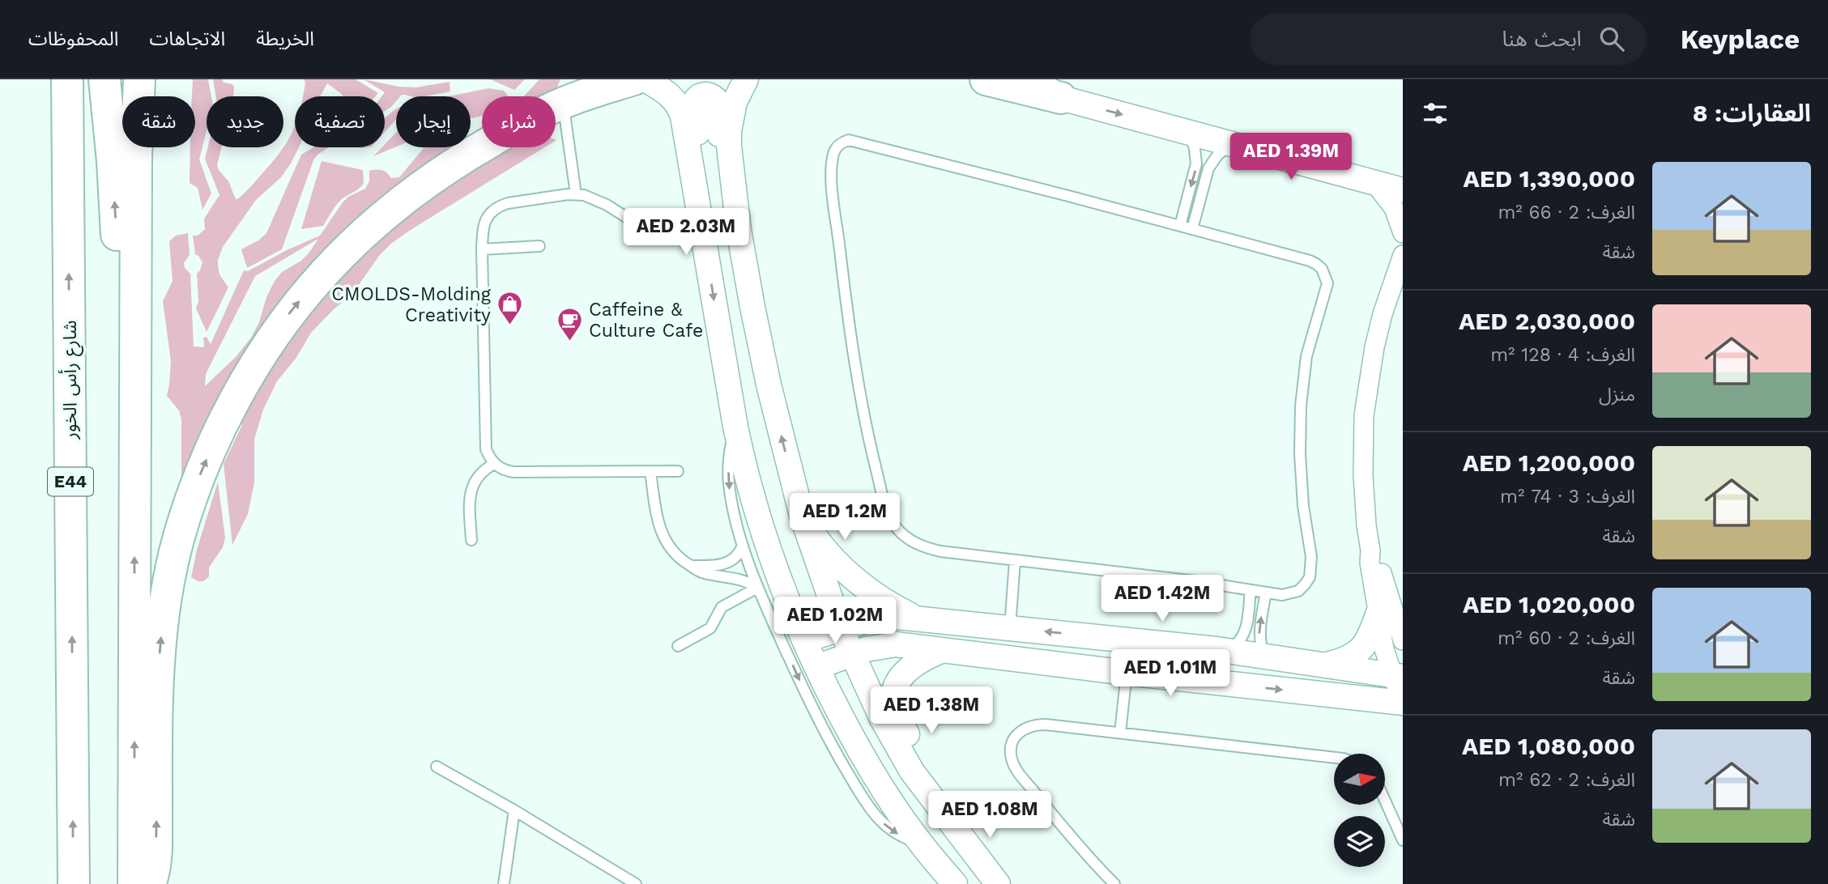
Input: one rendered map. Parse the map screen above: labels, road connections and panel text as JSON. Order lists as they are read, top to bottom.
{
  "streets": {
    "highway": ["شارع رأس الخور", "E44"]
  },
  "places": {
    "shop": ["CMOLDS-Molding Creativity"],
    "cafe": ["Caffeine & Culture Cafe"]
  },
  "north": "right",
  "page": {
    "header": "Keyplace",
    "search": "ابحث هنا",
    "nav": ["الخريطة", "الاتجاهات", "المحفوظات"],
    "heading": "العقارات: 8",
    "chip": [
      "شراء",
      "إيجار",
      "تصفية",
      "جديد",
      "شقة"
    ],
    "price": [
      "AED 1.39M",
      "AED 2.03M",
      "AED 1.2M",
      "AED 1.42M",
      "AED 1.02M",
      "AED 1.01M",
      "AED 1.38M",
      "AED 1.08M"
    ],
    "list": [
      {
        "name": "AED 1,390,000",
        "note": "الغرف: 2 · 66 m² · شقة"
      },
      {
        "name": "AED 2,030,000",
        "note": "الغرف: 4 · 128 m² · منزل"
      },
      {
        "name": "AED 1,200,000",
        "note": "الغرف: 3 · 74 m² · شقة"
      },
      {
        "name": "AED 1,020,000",
        "note": "الغرف: 2 · 60 m² · شقة"
      },
      {
        "name": "AED 1,080,000",
        "note": "الغرف: 2 · 62 m² · شقة"
      }
    ]
  }
}
